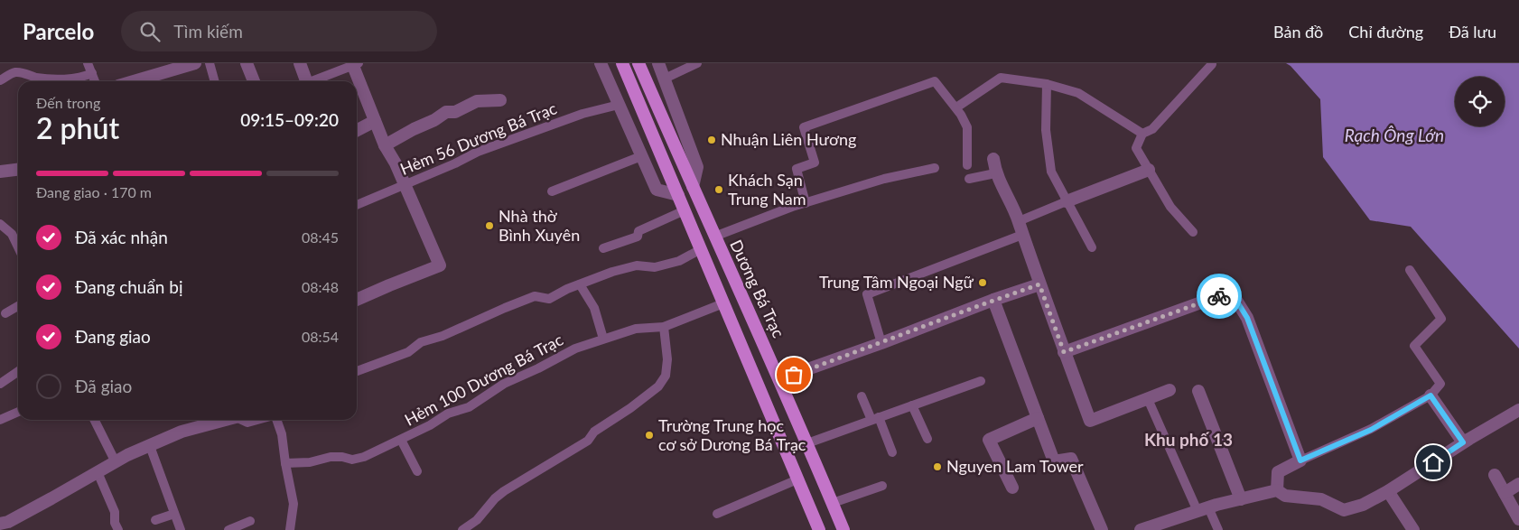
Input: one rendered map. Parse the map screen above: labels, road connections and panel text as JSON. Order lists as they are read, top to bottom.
{
  "streets": {
    "main road": ["Dương Bá Trạc"],
    "lane": ["Hẻm 56 Dương Bá Trạc", "Hẻm 100 Dương Bá Trạc"]
  },
  "districts": ["Khu phố 13"],
  "water": ["Rạch Ông Lớn"],
  "places": [
    "Nhuận Liên Hương",
    "Khách Sạn Trung Nam",
    "Nhà thờ Bình Xuyên",
    "Trung Tâm Ngoại Ngữ",
    "Trường Trung học cơ sở Dương Bá Trạc",
    "Nguyen Lam Tower"
  ],
  "page": {
    "header": "Parcelo",
    "search": "Tìm kiếm",
    "nav": ["Bản đồ", "Chỉ đường", "Đã lưu"],
    "heading": ["2 phút", "Đến trong", "09:15–09:20"],
    "bar": "Đang giao · 170 m",
    "list": [
      ["Đã xác nhận", "08:45"],
      ["Đang chuẩn bị", "08:48"],
      ["Đang giao", "08:54"],
      "Đã giao"
    ]
  }
}
